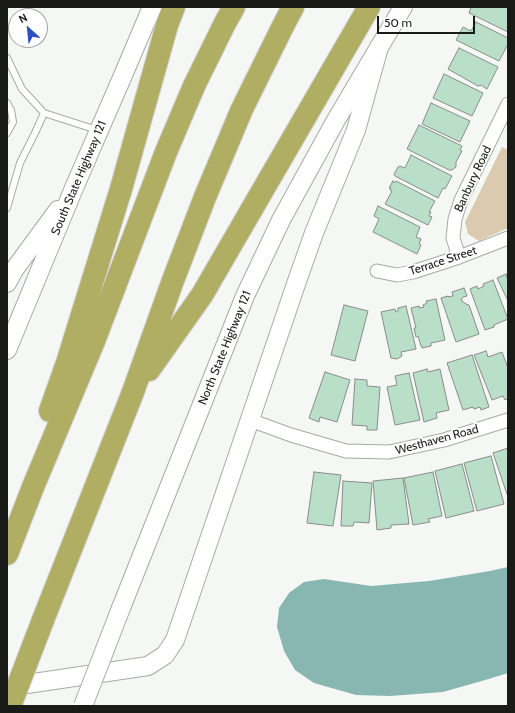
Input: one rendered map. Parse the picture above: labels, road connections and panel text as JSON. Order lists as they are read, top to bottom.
{
  "streets": {
    "main road": ["South State Highway 121", "North State Highway 121"],
    "street": ["Banbury Road", "Terrace Street", "Westhaven Road"]
  },
  "crossings": [
    ["Banbury Road", "Terrace Street"]
  ],
  "scale_bar": "50 m",
  "north": "top left"
}
